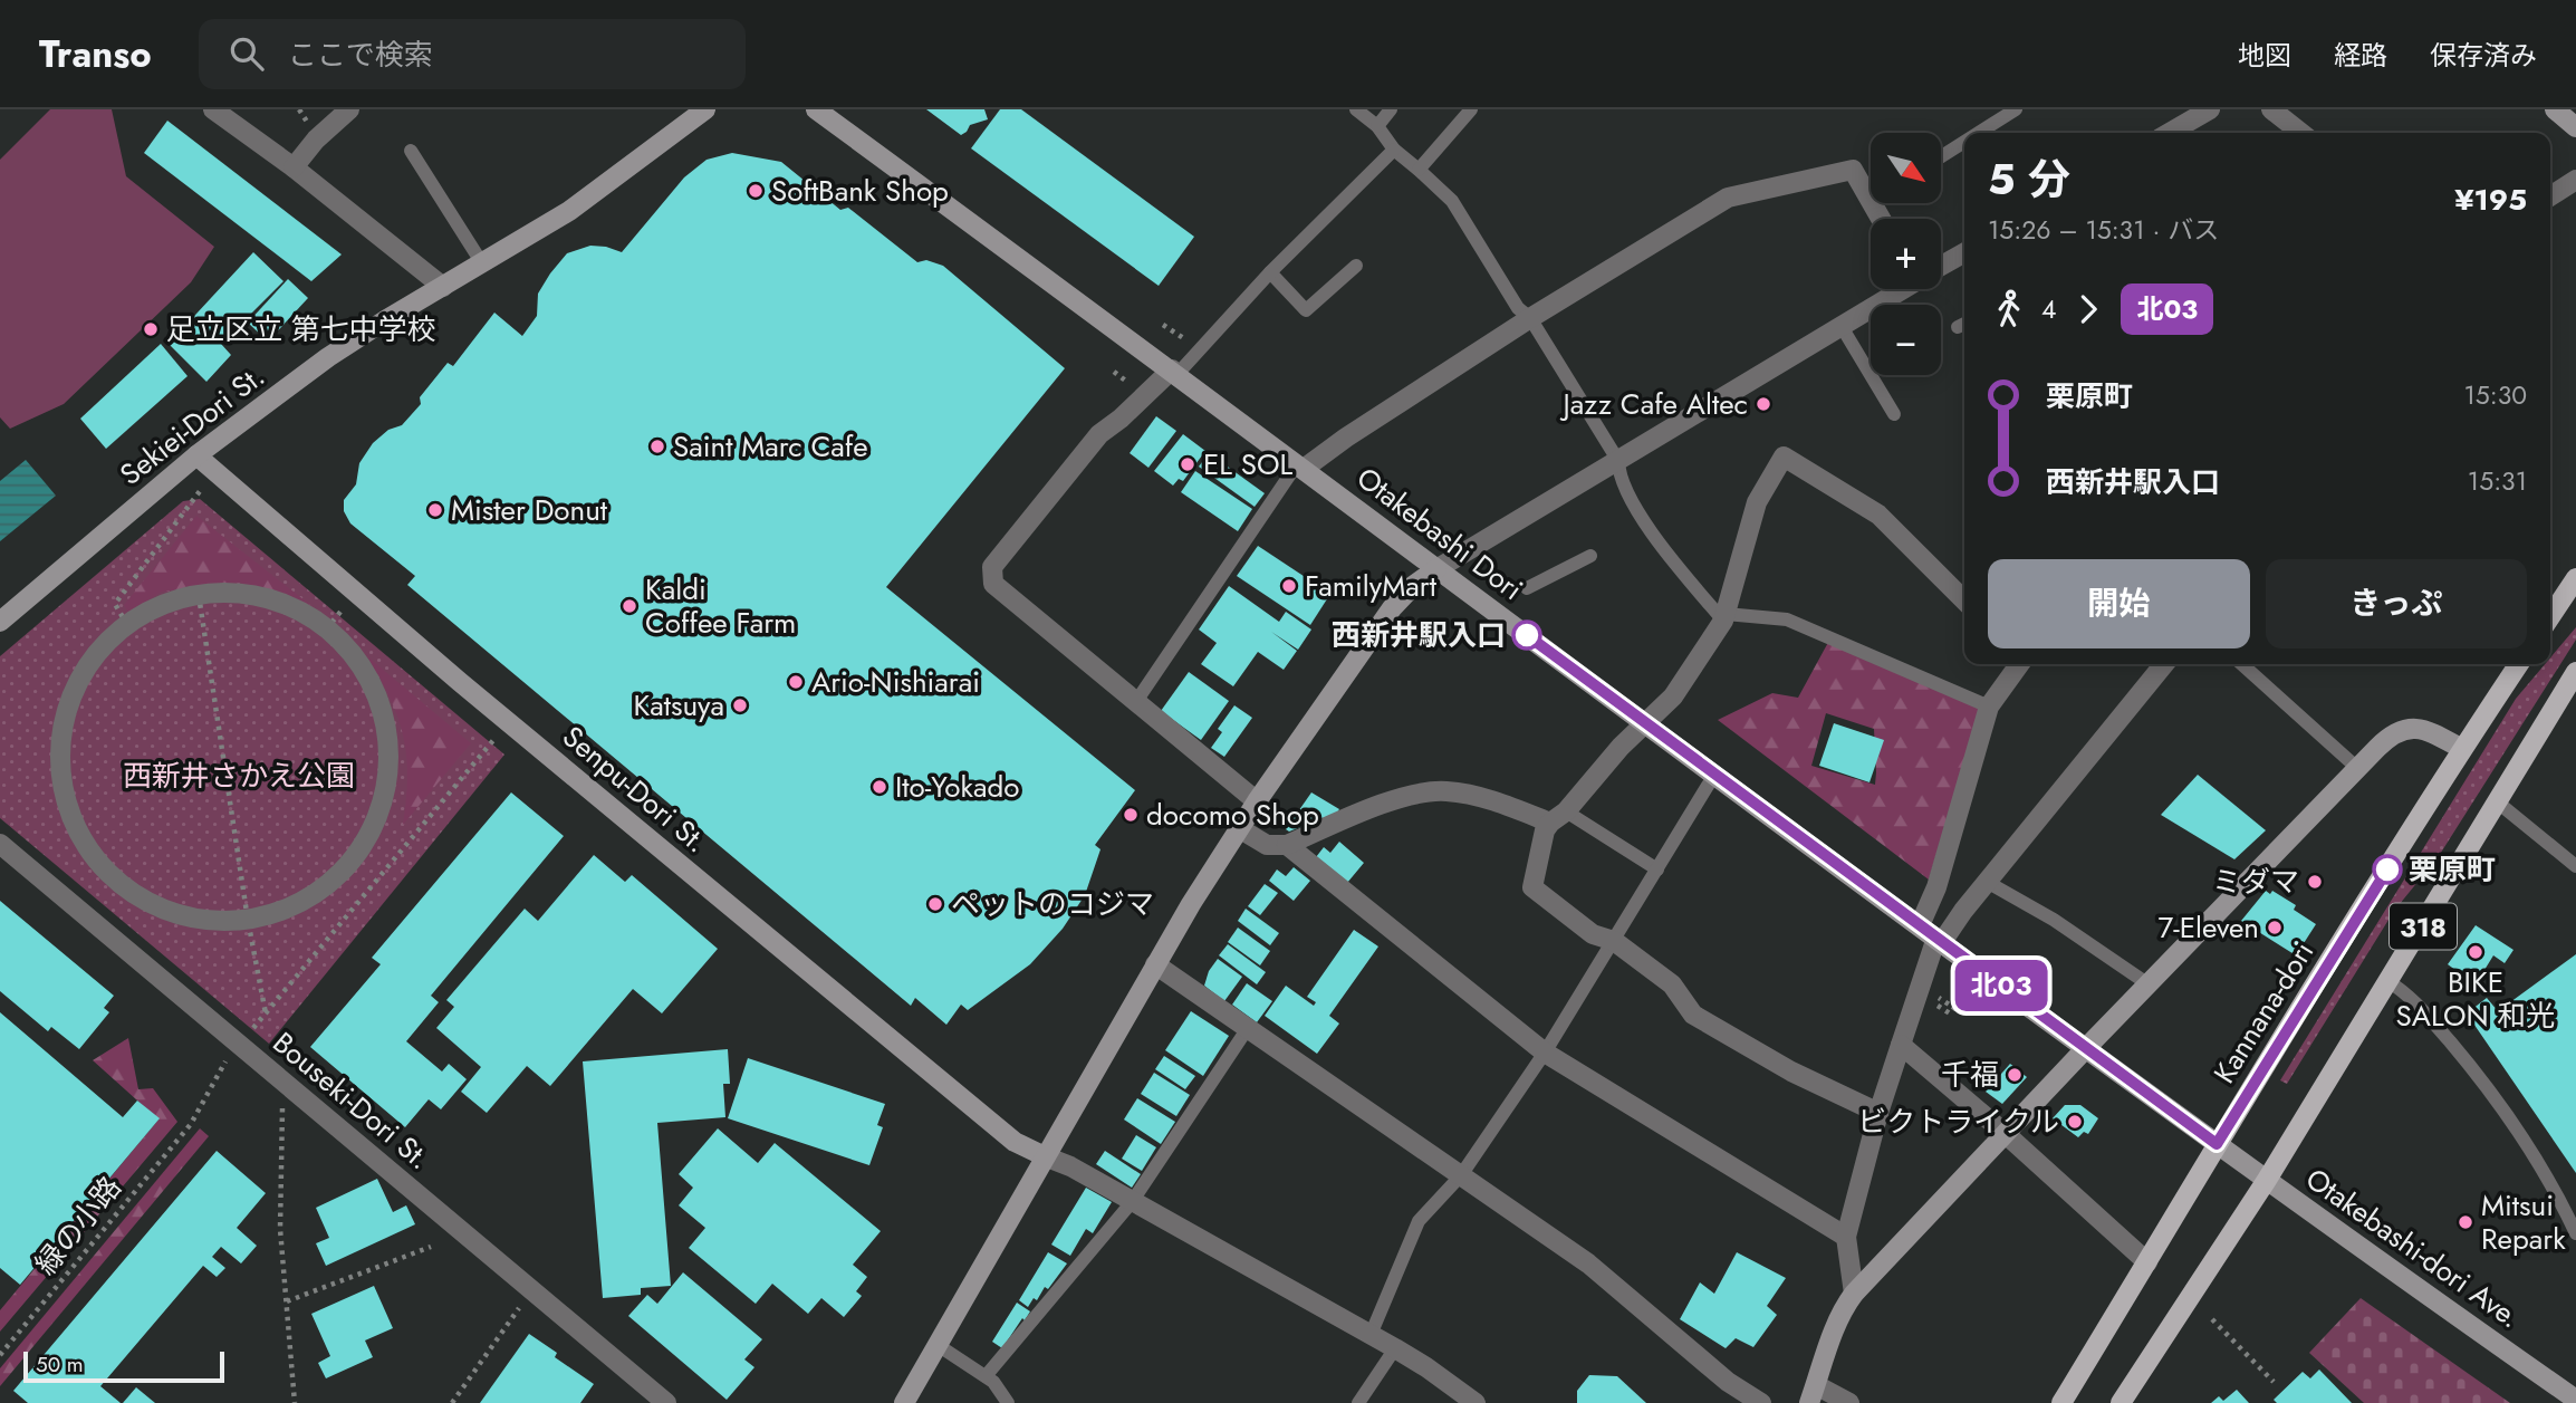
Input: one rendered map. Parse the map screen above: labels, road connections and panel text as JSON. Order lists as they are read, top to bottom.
{
  "streets": {
    "main road": ["318", "Kannana-dori"],
    "street": [
      "Sekiei-Dori St.",
      "Otakebashi Dori",
      "Senpu-Dori St.",
      "Bouseki-Dori St.",
      "Otakebashi-dori Ave."
    ],
    "path": ["緑の小路"]
  },
  "crossings": [
    ["Sekiei-Dori St.", "Senpu-Dori St."],
    ["Otakebashi Dori", "Kannana-dori"],
    ["Otakebashi Dori", "Otakebashi-dori Ave."],
    ["318", "Otakebashi-dori Ave."],
    ["Kannana-dori", "Otakebashi-dori Ave."]
  ],
  "parks": ["西新井さかえ公園"],
  "places": [
    "SoftBank Shop",
    "足立区立 第七中学校",
    "Jazz Cafe Altec",
    "Saint Marc Cafe",
    "EL SOL",
    "Mister Donut",
    "FamilyMart",
    "Kaldi Coffee Farm",
    "西新井駅入口",
    "Ario-Nishiarai",
    "Katsuya",
    "Ito-Yokado",
    "docomo Shop",
    "栗原町",
    "ミダマ",
    "ペットのコジマ",
    "7-Eleven",
    "BIKE SALON 和光",
    "千福",
    "ビクトライクル",
    "Mitsui Repark"
  ],
  "lines": ["bus line 北03"],
  "scale_bar": "50 m",
  "north": "bottom right",
  "page": {
    "header": "Transo",
    "search": "ここで検索",
    "nav": ["地図", "経路", "保存済み"],
    "on_map": "北03",
    "map_buttons": ["+", "−"],
    "heading": ["5 分", "15:26 – 15:31 · バス", "¥195"],
    "legs": ["4", "北03"],
    "list": [
      {
        "name": "栗原町",
        "value": "15:30"
      },
      {
        "name": "西新井駅入口",
        "value": "15:31"
      }
    ],
    "buttons": ["開始", "きっぷ"],
    "scale": "50 m"
  }
}
